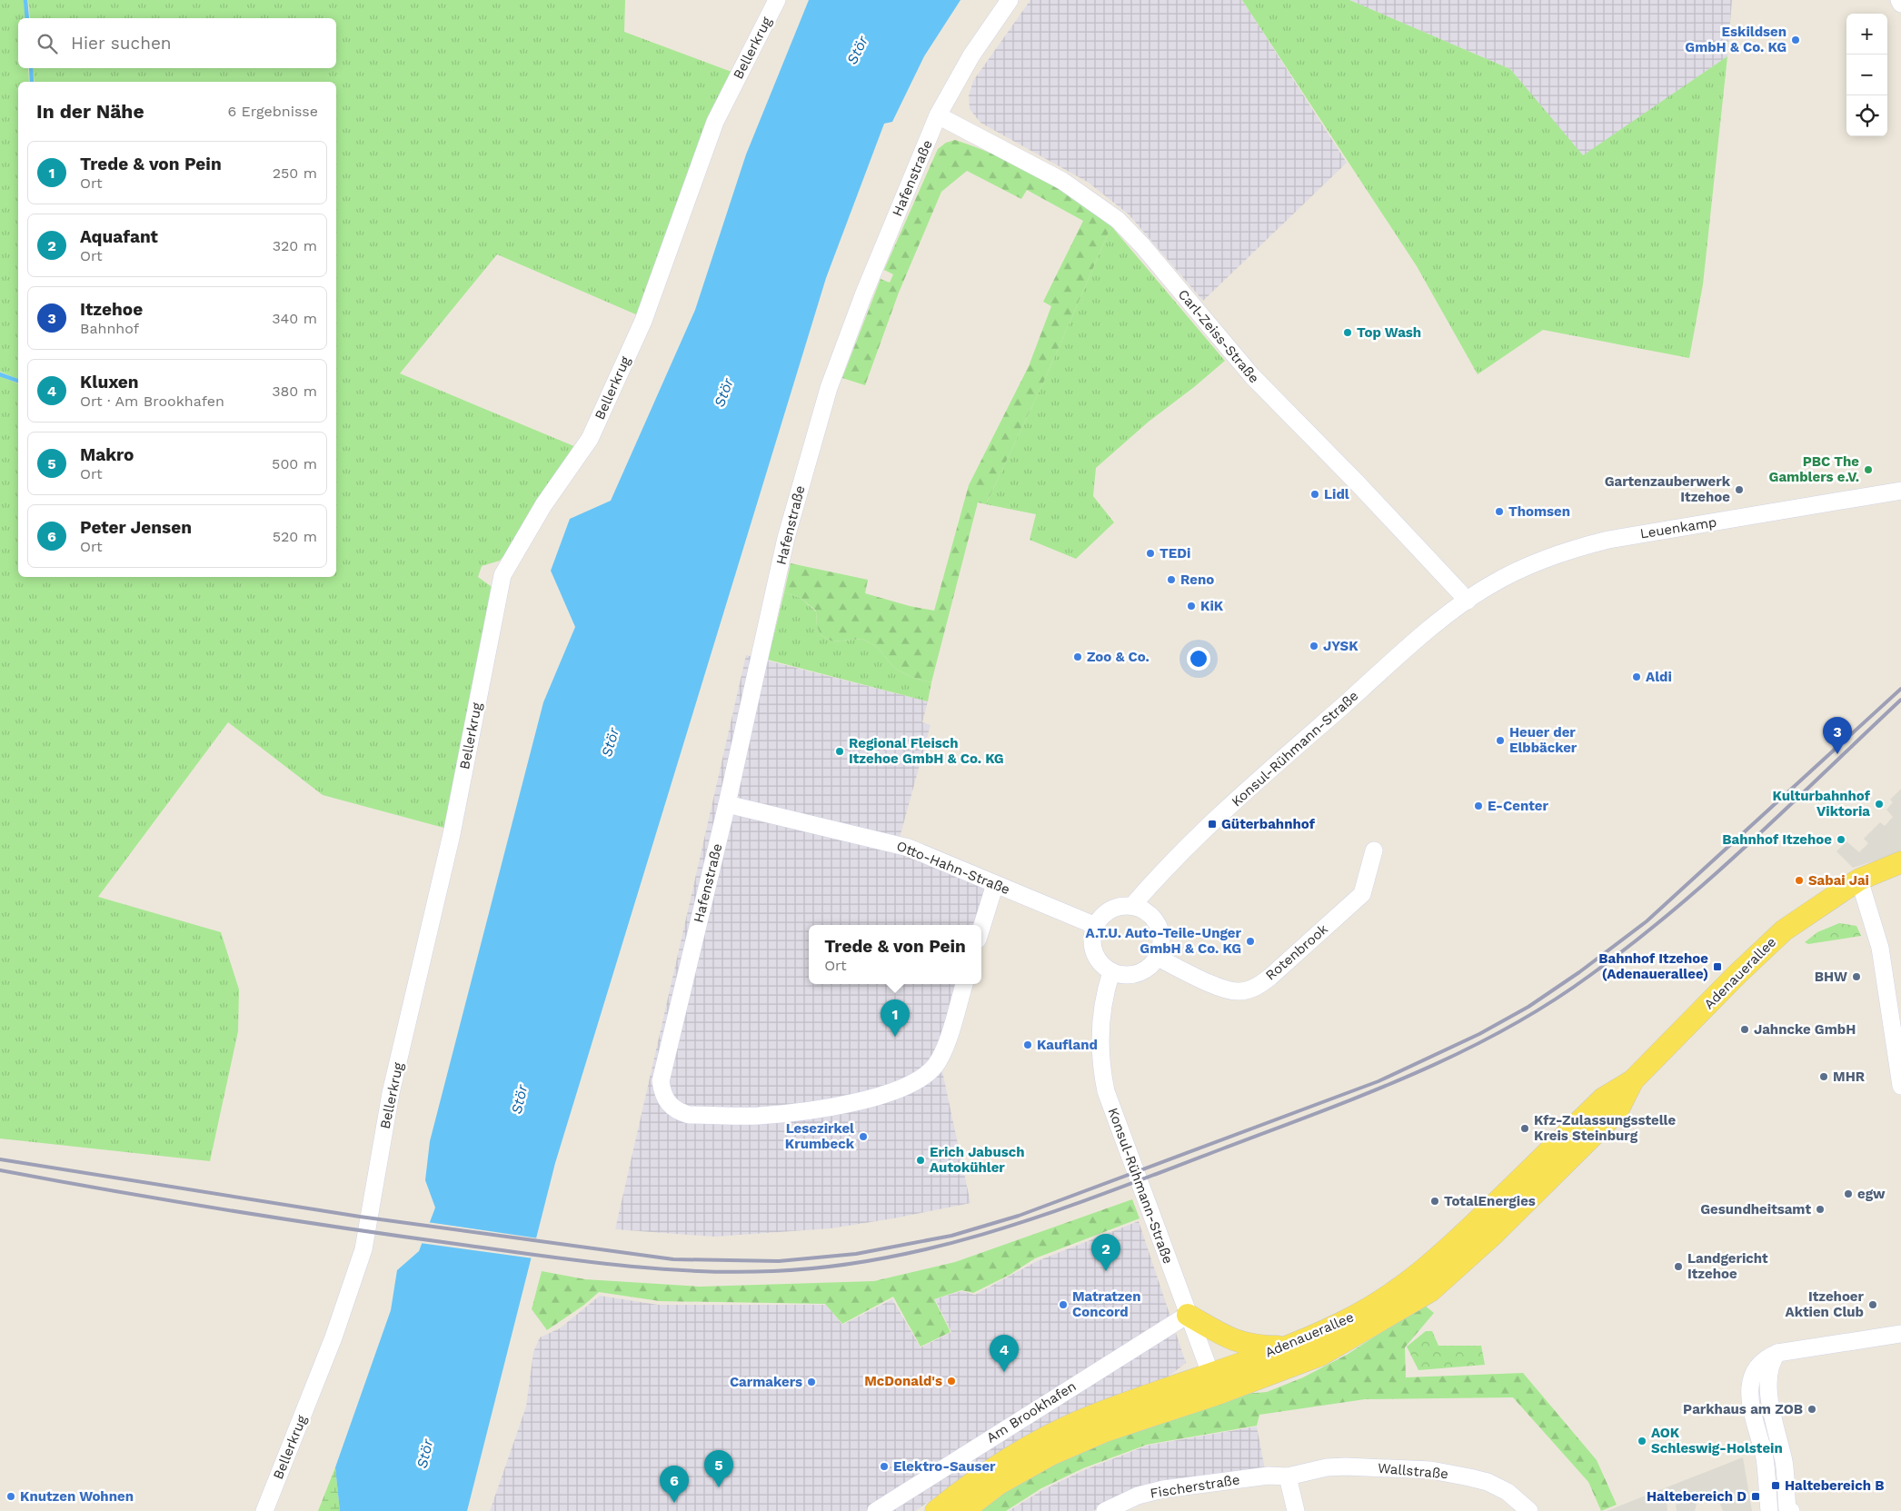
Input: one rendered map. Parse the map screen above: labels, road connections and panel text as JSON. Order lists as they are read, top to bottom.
{
  "streets": {
    "main road": ["Adenauerallee"],
    "street": [
      "Bellerkrug",
      "Hafenstraße",
      "Carl-Zeiss-Straße",
      "Leuenkamp",
      "Konsul-Rühmann-Straße",
      "Otto-Hahn-Straße",
      "Rotenbrook",
      "Am Brookhafen",
      "Wallstraße",
      "Fischerstraße"
    ]
  },
  "crossings": [
    ["Hafenstraße", "Carl-Zeiss-Straße"],
    ["Hafenstraße", "Otto-Hahn-Straße"],
    ["Carl-Zeiss-Straße", "Leuenkamp"],
    ["Carl-Zeiss-Straße", "Konsul-Rühmann-Straße"],
    ["Leuenkamp", "Konsul-Rühmann-Straße"],
    ["Konsul-Rühmann-Straße", "Otto-Hahn-Straße"],
    ["Konsul-Rühmann-Straße", "Rotenbrook"],
    ["Konsul-Rühmann-Straße", "Adenauerallee"],
    ["Konsul-Rühmann-Straße", "Am Brookhafen"],
    ["Otto-Hahn-Straße", "Rotenbrook"],
    ["Wallstraße", "Fischerstraße"]
  ],
  "water": ["Stör"],
  "places": {
    "other": [
      "Eskildsen GmbH & Co. KG",
      "Top Wash",
      "PBC The Gamblers e.V.",
      "Gartenzauberwerk Itzehoe",
      "Lidl",
      "Thomsen",
      "TEDi",
      "Reno",
      "KiK",
      "JYSK",
      "Zoo & Co.",
      "Aldi",
      "Heuer der Elbbäcker",
      "Regional Fleisch Itzehoe GmbH & Co. KG",
      "Kulturbahnhof Viktoria",
      "E-Center",
      "Bahnhof Itzehoe",
      "Sabai Jai",
      "A.T.U. Auto-Teile-Unger GmbH & Co. KG",
      "BHW",
      "Jahncke GmbH",
      "Kaufland",
      "MHR",
      "Kfz-Zulassungsstelle Kreis Steinburg",
      "Lesezirkel Krumbeck",
      "Erich Jabusch Autokühler",
      "egw",
      "TotalEnergies",
      "Gesundheitsamt",
      "Landgericht Itzehoe",
      "Matratzen Concord",
      "Itzehoer Aktien Club",
      "McDonald's",
      "Carmakers",
      "Parkhaus am ZOB",
      "AOK Schleswig-Holstein",
      "Elektro-Sauser",
      "Knutzen Wohnen"
    ],
    "transit": [
      "Güterbahnhof",
      "Bahnhof Itzehoe (Adenauerallee)",
      "Haltebereich B",
      "Haltebereich D"
    ]
  },
  "page": {
    "map_buttons": ["+", "−"],
    "search": "Hier suchen",
    "heading": ["In der Nähe", "6 Ergebnisse"],
    "list": [
      {
        "mark": "1",
        "name": "Trede & von Pein",
        "note": "Ort",
        "value": "250 m"
      },
      {
        "mark": "2",
        "name": "Aquafant",
        "note": "Ort",
        "value": "320 m"
      },
      {
        "mark": "3",
        "name": "Itzehoe",
        "note": "Bahnhof",
        "value": "340 m"
      },
      {
        "mark": "4",
        "name": "Kluxen",
        "note": "Ort · Am Brookhafen",
        "value": "380 m"
      },
      {
        "mark": "5",
        "name": "Makro",
        "note": "Ort",
        "value": "500 m"
      },
      {
        "mark": "6",
        "name": "Peter Jensen",
        "note": "Ort",
        "value": "520 m"
      }
    ],
    "pins": [
      "3",
      "1",
      "2",
      "4",
      "5",
      "6"
    ],
    "popup": ["Trede & von Pein", "Ort"]
  }
}
